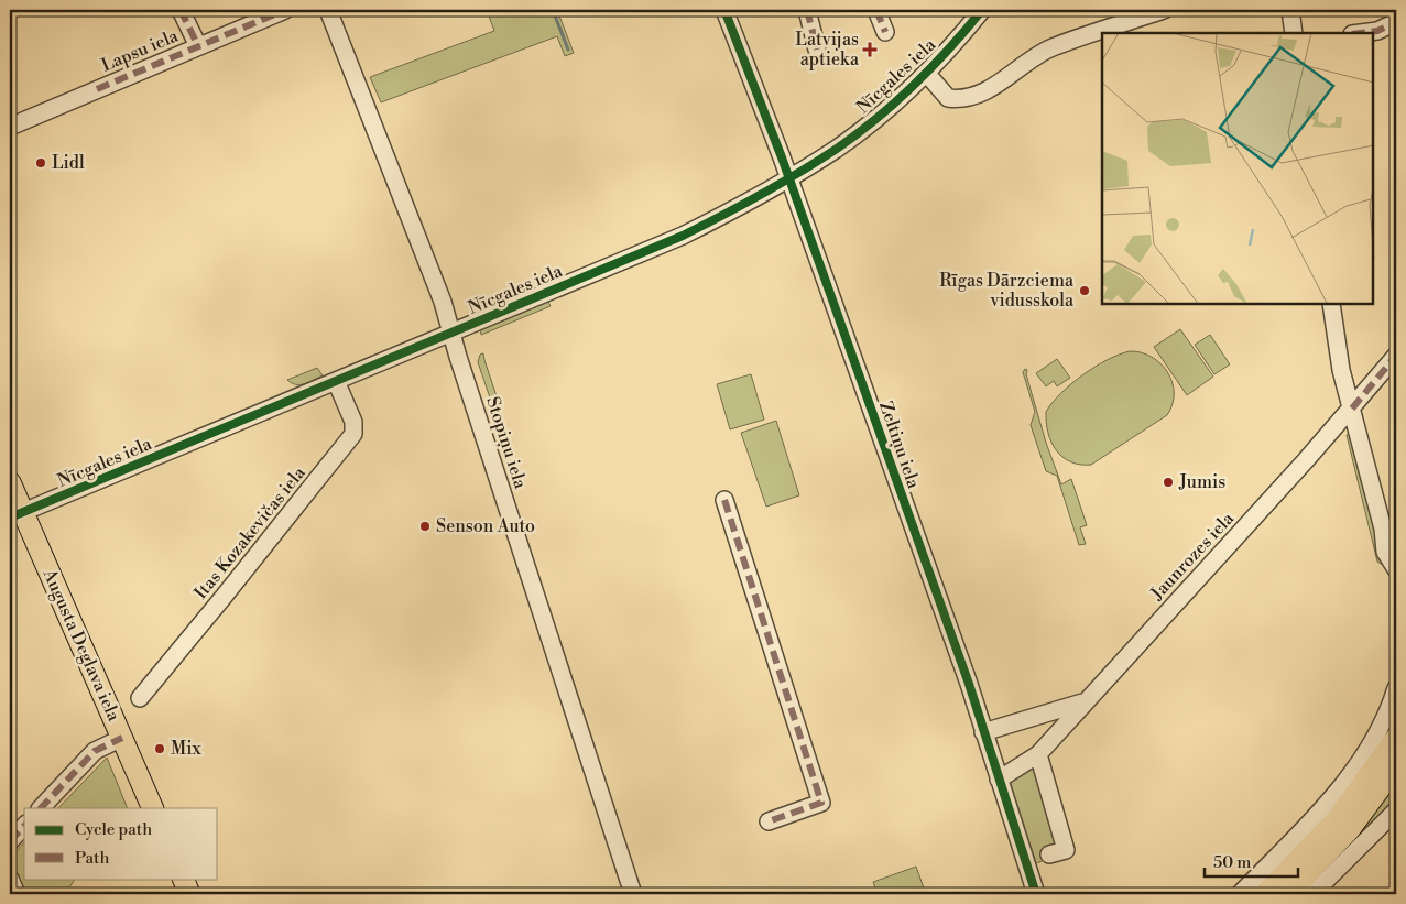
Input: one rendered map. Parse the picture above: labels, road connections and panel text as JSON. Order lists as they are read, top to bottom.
{
  "streets": {
    "main road": ["Augusta Deglava iela"],
    "street": [
      "Lapsu iela",
      "Nīcgales iela",
      "Stopiņu iela",
      "Zeltiņu iela",
      "Itas Kozakevičas iela",
      "Jaunrozes iela"
    ]
  },
  "crossings": [
    ["Nīcgales iela", "Stopiņu iela"],
    ["Nīcgales iela", "Zeltiņu iela"],
    ["Nīcgales iela", "Itas Kozakevičas iela"],
    ["Nīcgales iela", "Augusta Deglava iela"],
    ["Zeltiņu iela", "Jaunrozes iela"]
  ],
  "places": {
    "health": ["Latvijas aptieka"],
    "other": [
      "Lidl",
      "Rīgas Dārzciema vidusskola",
      "Jumis",
      "Senson Auto",
      "Mix"
    ]
  },
  "legend": ["Cycle path", "Path"],
  "scale_bar": "50 m"
}
